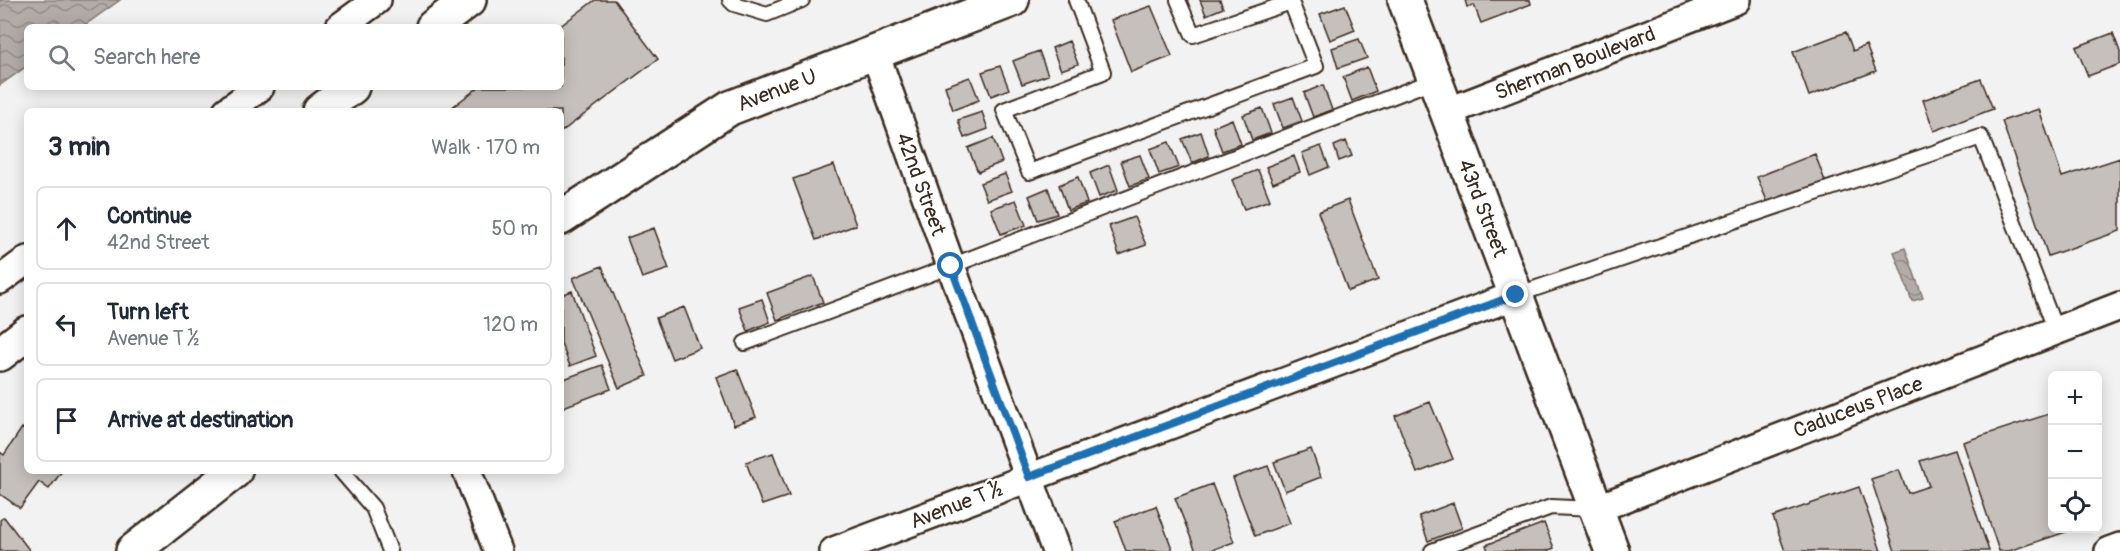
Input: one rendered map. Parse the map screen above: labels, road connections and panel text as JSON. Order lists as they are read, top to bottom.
{
  "streets": {
    "street": [
      "Sherman Boulevard",
      "Avenue U",
      "42nd Street",
      "43rd Street",
      "Caduceus Place",
      "Avenue T ½"
    ]
  },
  "crossings": [
    ["Sherman Boulevard", "43rd Street"],
    ["Avenue U", "42nd Street"],
    ["42nd Street", "Avenue T ½"],
    ["43rd Street", "Caduceus Place"],
    ["43rd Street", "Avenue T ½"]
  ],
  "page": {
    "search": "Search here",
    "heading": ["3 min", "Walk · 170 m"],
    "list": [
      ["Continue", "42nd Street", "50 m"],
      ["Turn left", "Avenue T ½", "120 m"],
      "Arrive at destination"
    ],
    "map_buttons": ["+", "−"]
  }
}
